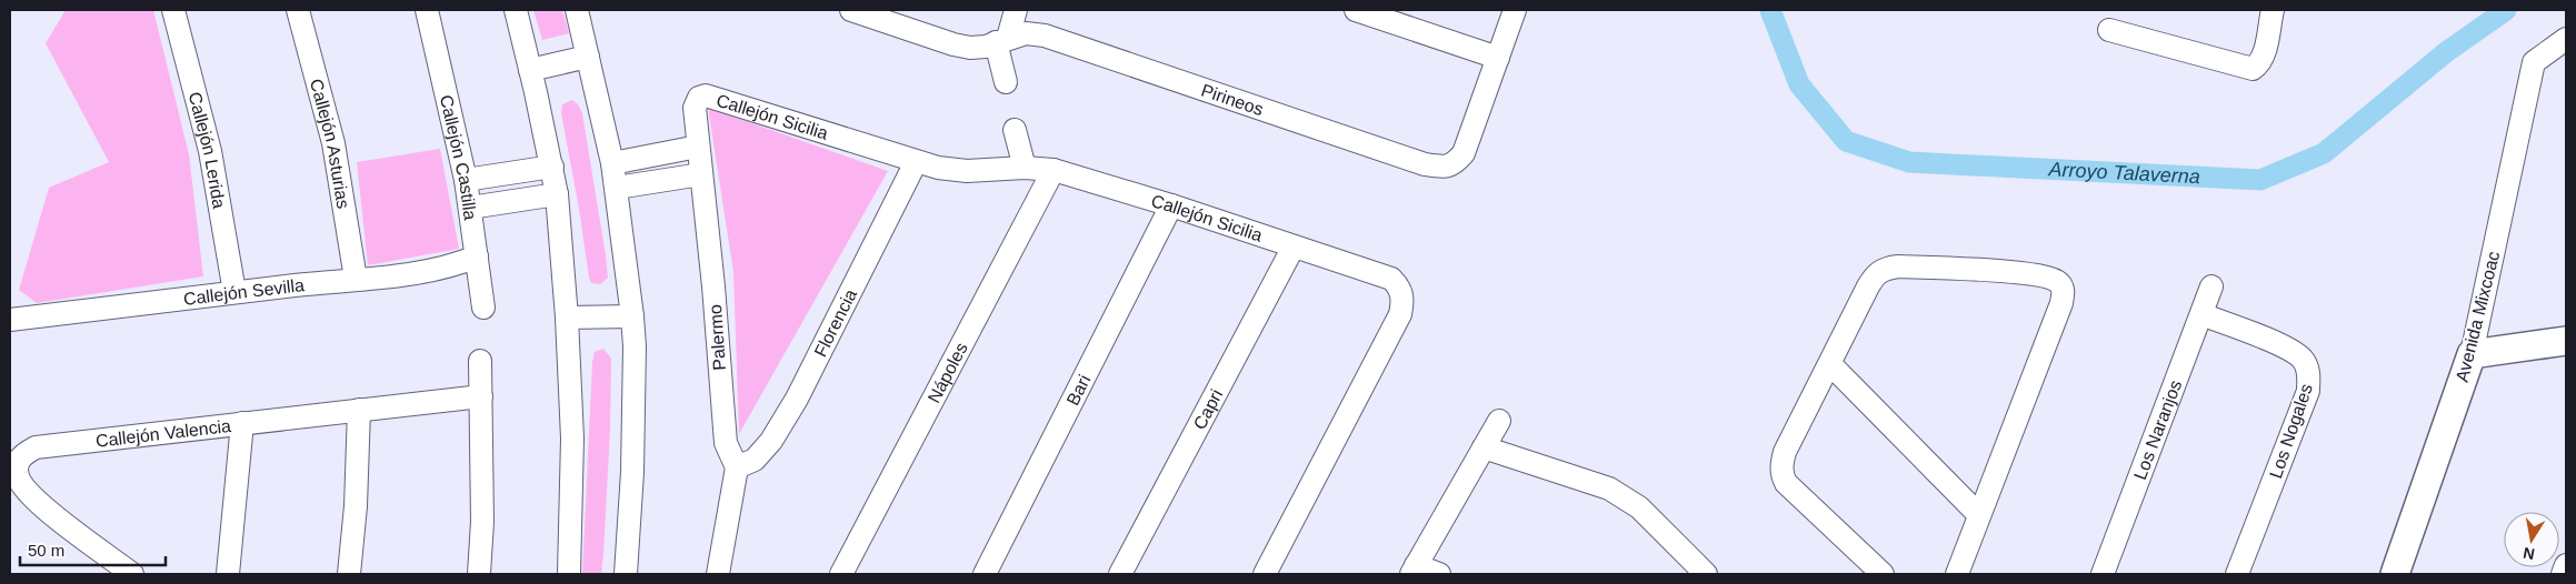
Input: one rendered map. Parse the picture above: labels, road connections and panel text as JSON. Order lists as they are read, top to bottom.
{
  "streets": {
    "street": [
      "Pirineos",
      "Callejón Sicilia",
      "Callejón Asturias",
      "Callejón Lerida",
      "Callejón Castilla",
      "Callejón Sevilla",
      "Avenida Mixcoac",
      "Florencia",
      "Palermo",
      "Nápoles",
      "Bari",
      "Capri",
      "Los Naranjos",
      "Los Nogales",
      "Callejón Valencia"
    ]
  },
  "crossings": [
    ["Callejón Sicilia", "Florencia"],
    ["Callejón Sicilia", "Palermo"],
    ["Callejón Sicilia", "Nápoles"],
    ["Callejón Sicilia", "Bari"],
    ["Callejón Sicilia", "Capri"],
    ["Callejón Asturias", "Callejón Sevilla"],
    ["Callejón Lerida", "Callejón Sevilla"],
    ["Callejón Castilla", "Callejón Sevilla"],
    ["Florencia", "Palermo"],
    ["Los Naranjos", "Los Nogales"]
  ],
  "water": ["Arroyo Talaverna"],
  "scale_bar": "50 m",
  "north": "bottom"
}
